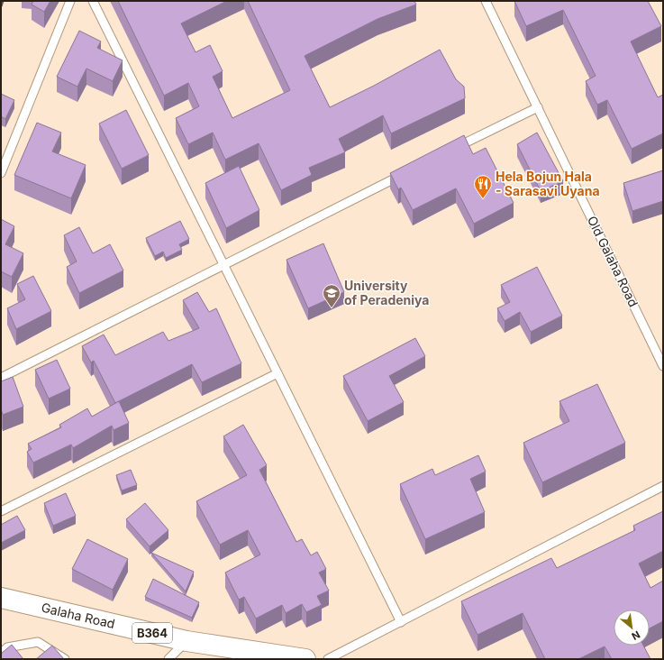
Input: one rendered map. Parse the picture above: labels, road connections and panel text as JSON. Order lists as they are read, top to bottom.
{
  "streets": {
    "main road": ["Galaha Road", "B364"],
    "lane": ["Old Galaha Road"]
  },
  "places": {
    "restaurant": ["Hela Bojun Hala - Sarasavi Uyana"],
    "school or university": ["University of Peradeniya"]
  },
  "north": "bottom right"
}
